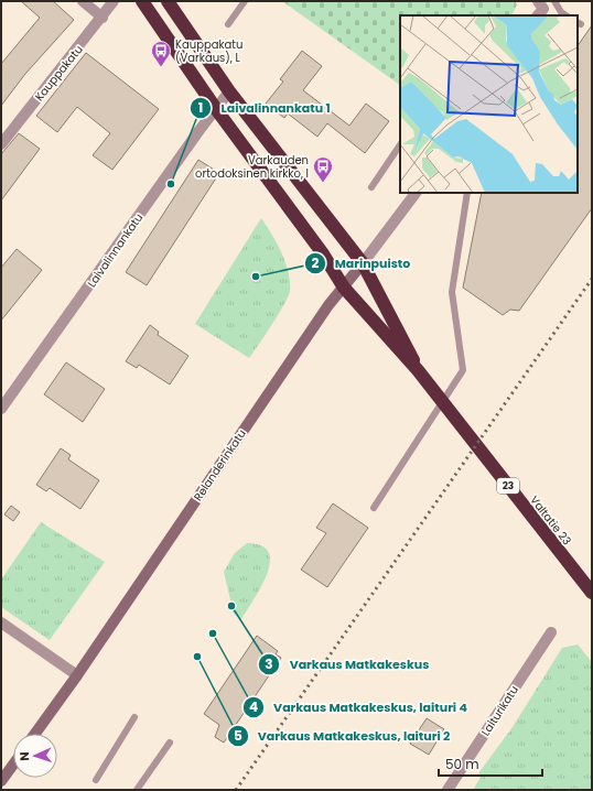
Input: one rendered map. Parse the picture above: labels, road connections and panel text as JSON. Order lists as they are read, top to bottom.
{
  "streets": {
    "highway": ["23", "Valtatie 23"],
    "main road": ["Relanderinkatu"],
    "street": ["Kauppakatu", "Laivalinnankatu", "Laiturikatu"]
  },
  "crossings": [
    ["Laivalinnankatu", "23"],
    ["Relanderinkatu", "23"],
    ["Relanderinkatu", "Valtatie 23"],
    ["23", "Valtatie 23"]
  ],
  "places": {
    "bus stop": ["Kauppakatu (Varkaus), L", "Varkauden ortodoksinen kirkko, I"],
    "other": [
      "Laivalinnankatu 1",
      "Marinpuisto",
      "Varkaus Matkakeskus",
      "Varkaus Matkakeskus, laituri 4",
      "Varkaus Matkakeskus, laituri 2"
    ]
  },
  "scale_bar": "50 m",
  "north": "left"
}
